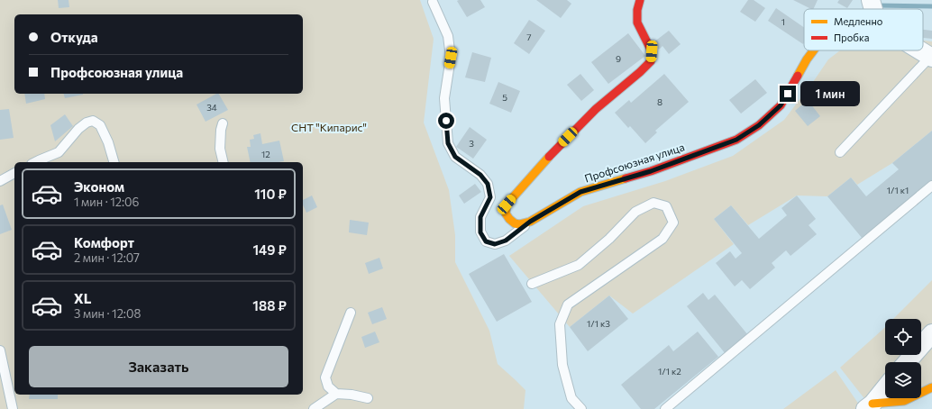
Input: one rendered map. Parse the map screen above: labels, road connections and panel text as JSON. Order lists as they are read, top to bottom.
{
  "streets": {
    "street": ["Профсоюзная улица"]
  },
  "parks": ["СНТ \"Кипарис\""],
  "house_numbers": [
    "1",
    "7",
    "9",
    "5",
    "8",
    "34",
    "3",
    "12",
    "1/1 к1",
    "1/1 к3",
    "1/1 к2"
  ],
  "legend": ["Медленно", "Пробка"],
  "page": {
    "banner": ["Откуда", "Профсоюзная улица"],
    "bubble": "1 мин",
    "list": [
      {
        "name": "Эконом",
        "note": "1 мин · 12:06",
        "value": "110 ₽"
      },
      {
        "name": "Комфорт",
        "note": "2 мин · 12:07",
        "value": "149 ₽"
      },
      {
        "name": "XL",
        "note": "3 мин · 12:08",
        "value": "188 ₽"
      }
    ],
    "buttons": "Заказать"
  }
}
